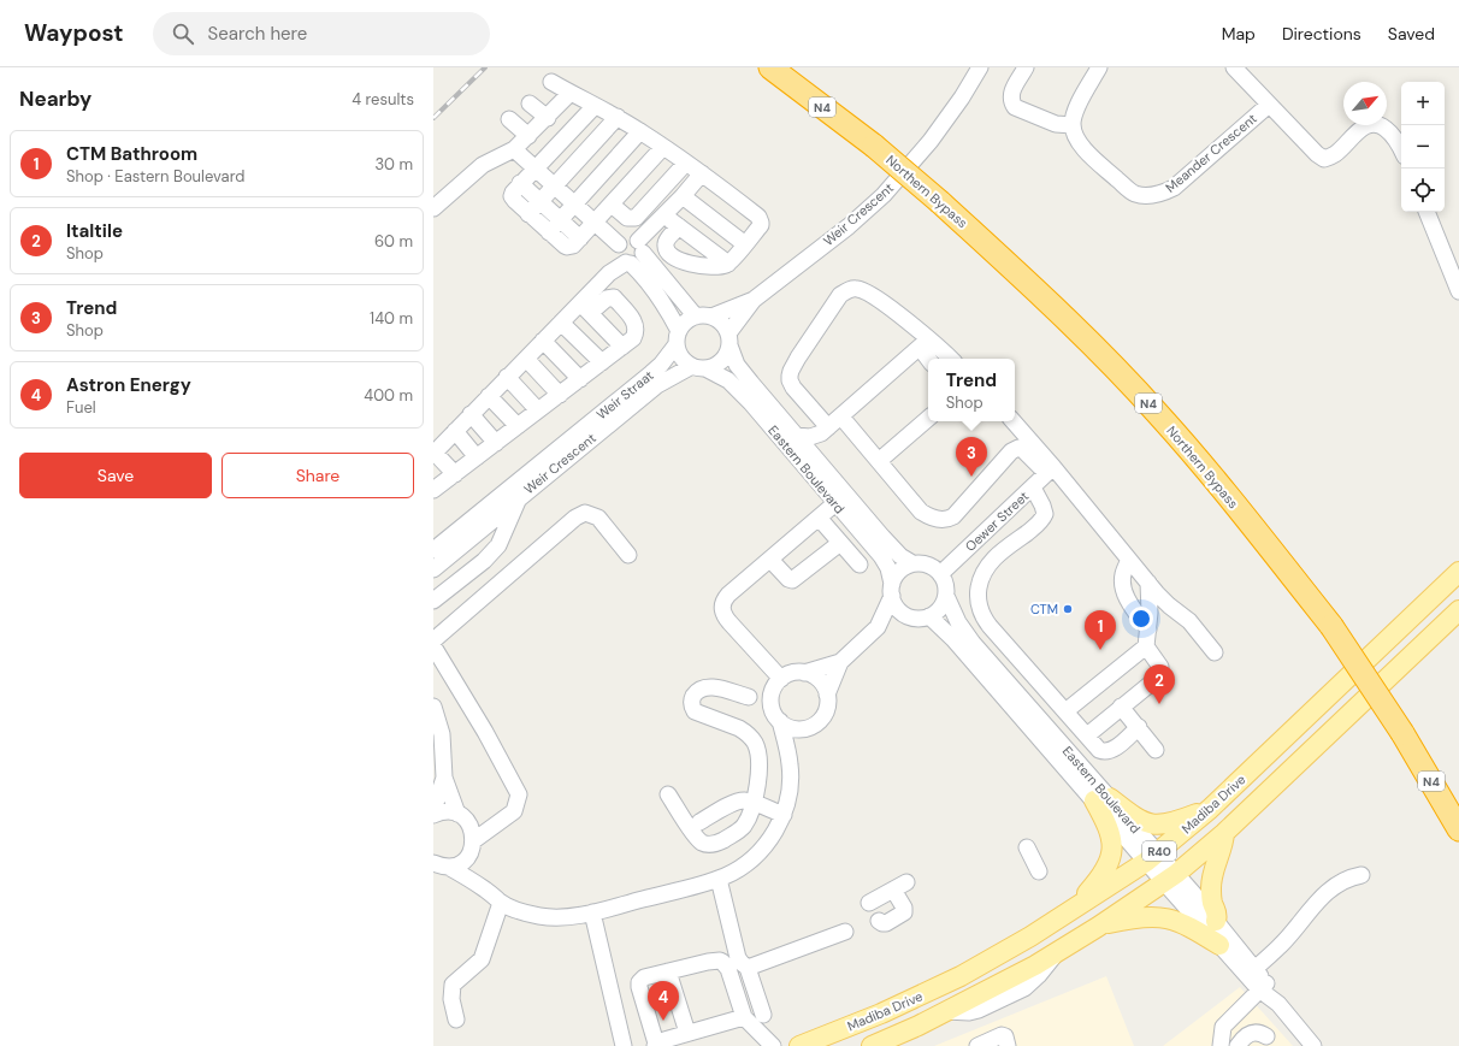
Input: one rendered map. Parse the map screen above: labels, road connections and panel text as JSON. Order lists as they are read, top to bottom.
{
  "streets": {
    "highway": ["N4", "Northern Bypass"],
    "main road": ["Madiba Drive", "R40"],
    "street": [
      "Meander Crescent",
      "Weir Crescent",
      "Weir Straat",
      "Eastern Boulevard",
      "Oewer Street"
    ]
  },
  "crossings": [
    ["Weir Crescent", "Weir Straat"],
    ["Weir Crescent", "Eastern Boulevard"],
    ["Weir Straat", "Eastern Boulevard"],
    ["Eastern Boulevard", "Oewer Street"],
    ["Eastern Boulevard", "Madiba Drive"]
  ],
  "places": ["CTM"],
  "north": "top right",
  "page": {
    "header": "Waypost",
    "search": "Search here",
    "nav": ["Map", "Directions", "Saved"],
    "heading": ["Nearby", "4 results"],
    "map_buttons": ["+", "−"],
    "list": [
      {
        "mark": "1",
        "name": "CTM Bathroom",
        "note": "Shop · Eastern Boulevard",
        "value": "30 m"
      },
      {
        "mark": "2",
        "name": "Italtile",
        "note": "Shop",
        "value": "60 m"
      },
      {
        "mark": "3",
        "name": "Trend",
        "note": "Shop",
        "value": "140 m"
      },
      {
        "mark": "4",
        "name": "Astron Energy",
        "note": "Fuel",
        "value": "400 m"
      }
    ],
    "popup": ["Trend", "Shop"],
    "pins": [
      "3",
      "1",
      "2",
      "4"
    ],
    "buttons": ["Save", "Share"]
  }
}
